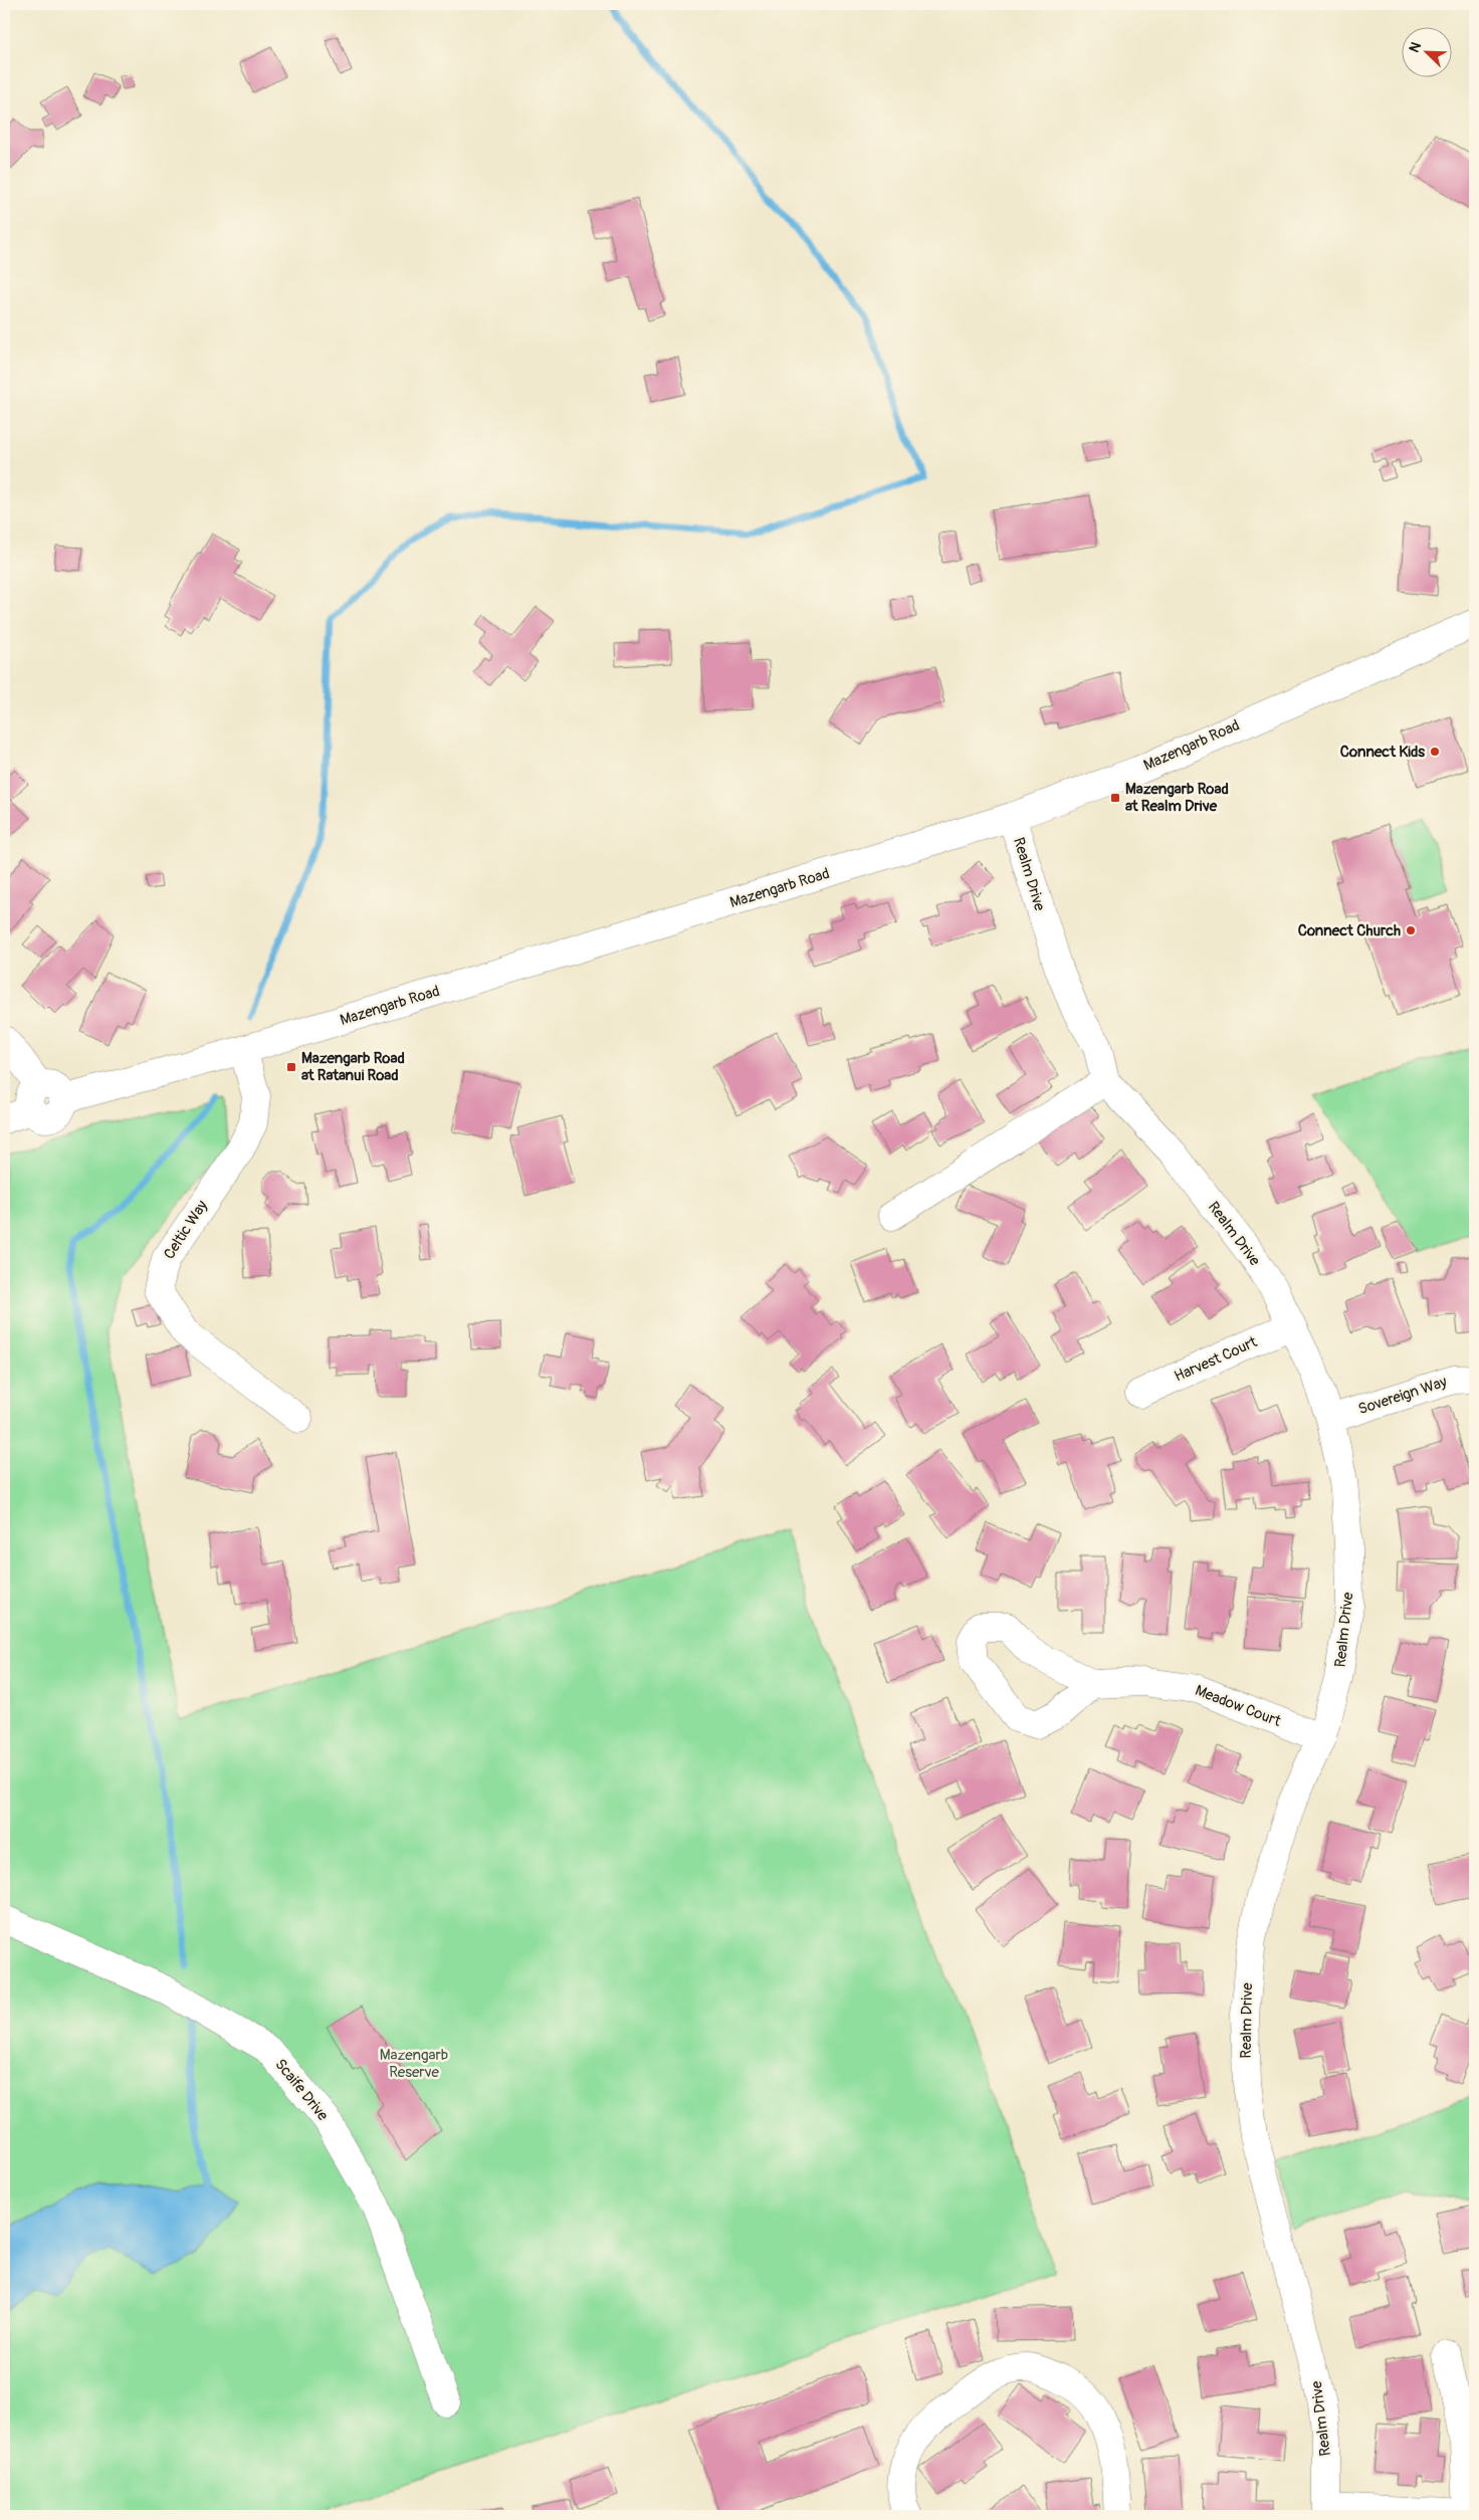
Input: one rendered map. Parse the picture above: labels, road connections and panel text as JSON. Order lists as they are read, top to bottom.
{
  "streets": {
    "street": [
      "Mazengarb Road",
      "Realm Drive",
      "Celtic Way",
      "Harvest Court",
      "Sovereign Way",
      "Meadow Court",
      "Scaife Drive"
    ]
  },
  "crossings": [
    ["Mazengarb Road", "Realm Drive"],
    ["Mazengarb Road", "Celtic Way"],
    ["Realm Drive", "Harvest Court"],
    ["Realm Drive", "Sovereign Way"],
    ["Realm Drive", "Meadow Court"]
  ],
  "parks": ["Mazengarb Reserve"],
  "places": {
    "other": ["Connect Kids", "Connect Church"],
    "transit": ["Mazengarb Road at Realm Drive", "Mazengarb Road at Ratanui Road"]
  },
  "north": "top left"
}
